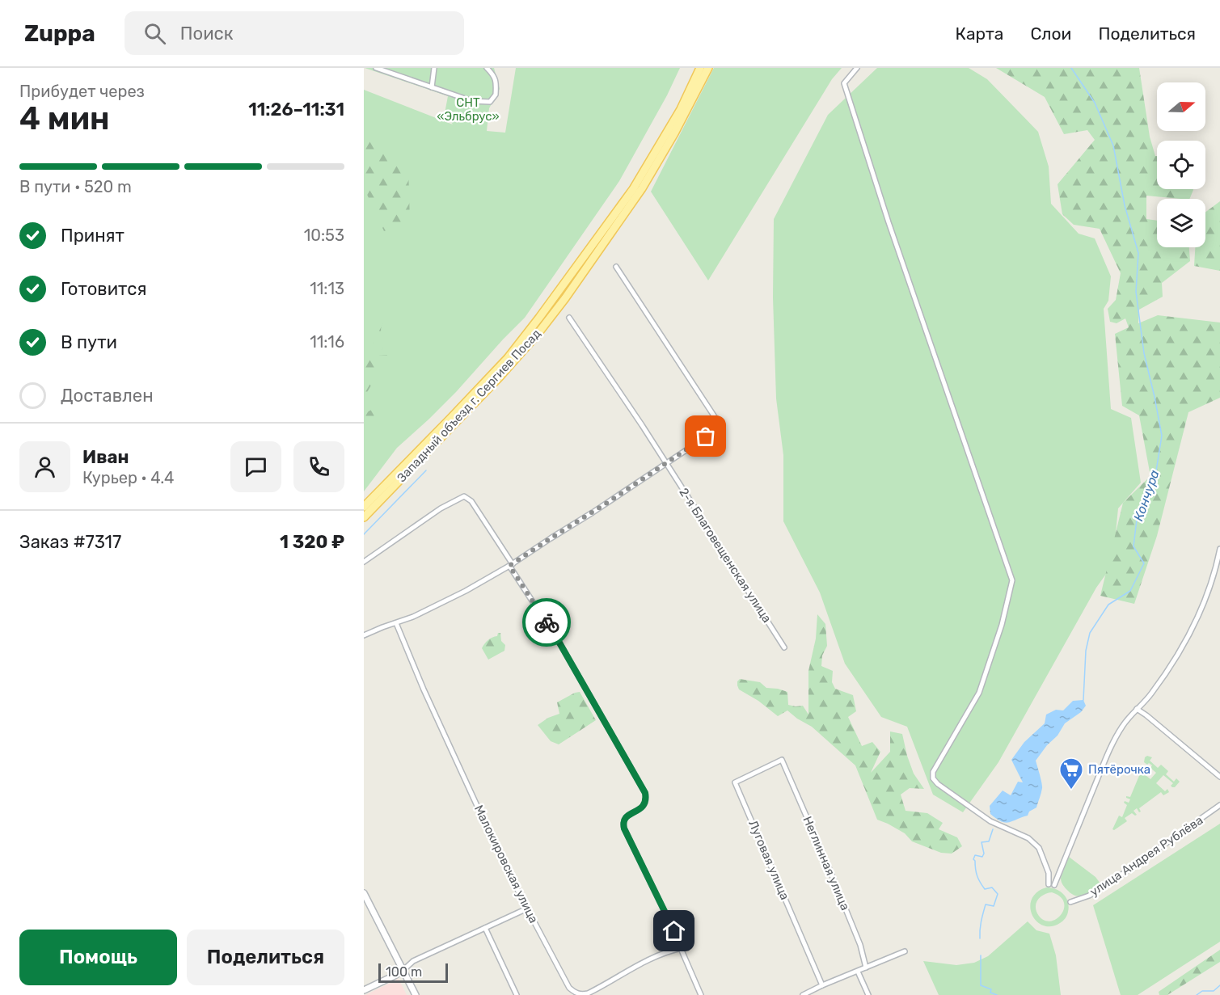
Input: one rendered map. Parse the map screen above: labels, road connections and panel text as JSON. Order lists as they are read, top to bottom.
{
  "streets": {
    "main road": ["Западный объезд г. Сергиев Посад"],
    "street": [
      "2-я Благовещенская улица",
      "улица Андрея Рублёва",
      "Луговая улица",
      "Неглинная улица",
      "Малокировская улица"
    ]
  },
  "crossings": [
    ["Луговая улица", "Неглинная улица"]
  ],
  "water": ["Кончура"],
  "parks": ["СНТ «Эльбрус»"],
  "places": {
    "supermarket": ["Пятёрочка"]
  },
  "scale_bar": "100 m",
  "north": "right",
  "page": {
    "header": "Zuppa",
    "search": "Поиск",
    "nav": ["Карта", "Слои", "Поделиться"],
    "heading": ["4 мин", "Прибудет через", "11:26–11:31"],
    "panel": [
      "Иван",
      "Курьер · 4.4",
      "Заказ #7317",
      "1 320 ₽"
    ],
    "bar": "В пути · 520 m",
    "list": [
      ["Принят", "10:53"],
      ["Готовится", "11:13"],
      ["В пути", "11:16"],
      "Доставлен"
    ],
    "buttons": ["Помощь", "Поделиться"],
    "scale": "100 m"
  }
}
